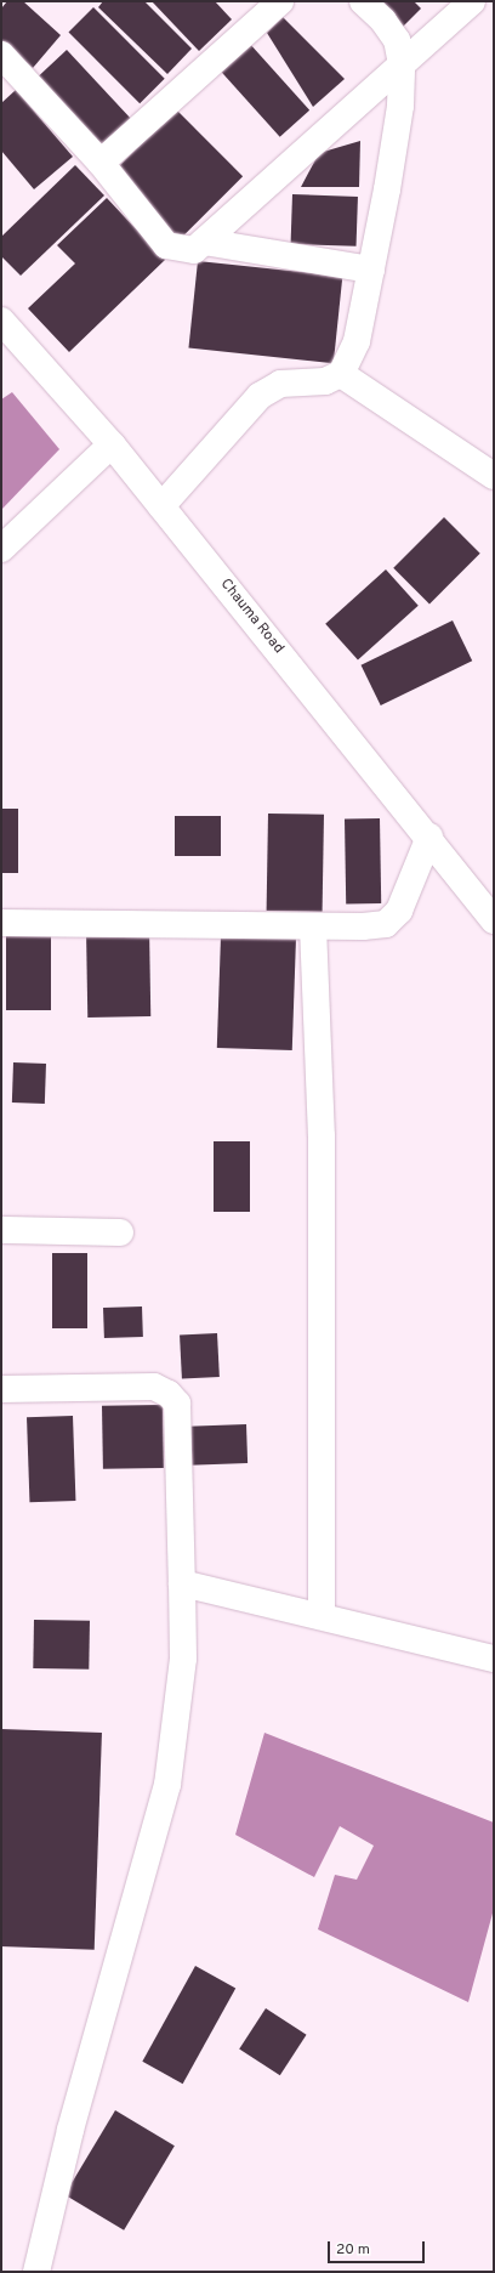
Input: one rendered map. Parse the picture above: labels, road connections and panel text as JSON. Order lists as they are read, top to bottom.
{
  "streets": {
    "street": ["Chauma Road"]
  },
  "scale_bar": "20 m"
}
